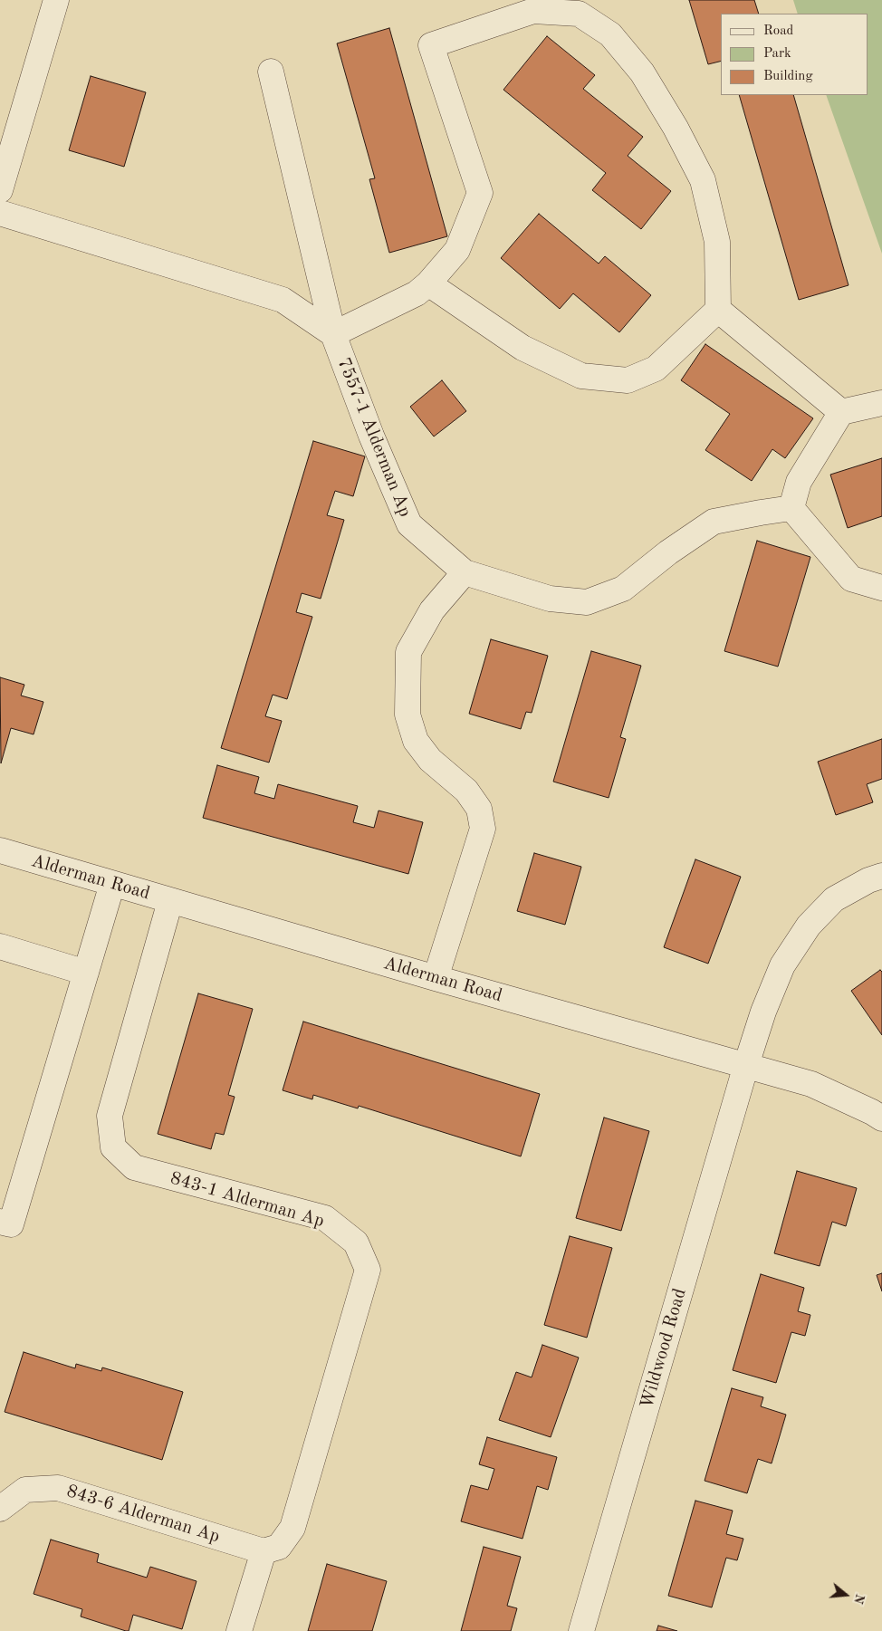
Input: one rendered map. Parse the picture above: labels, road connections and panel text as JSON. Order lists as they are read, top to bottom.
{
  "streets": {
    "street": [
      "7557-1 Alderman Ap",
      "Alderman Road",
      "843-1 Alderman Ap",
      "Wildwood Road",
      "843-6 Alderman Ap"
    ]
  },
  "crossings": [
    ["Alderman Road", "843-1 Alderman Ap"],
    ["Alderman Road", "Wildwood Road"],
    ["843-1 Alderman Ap", "843-6 Alderman Ap"]
  ],
  "legend": ["Road", "Park", "Building"],
  "north": "right"
}
